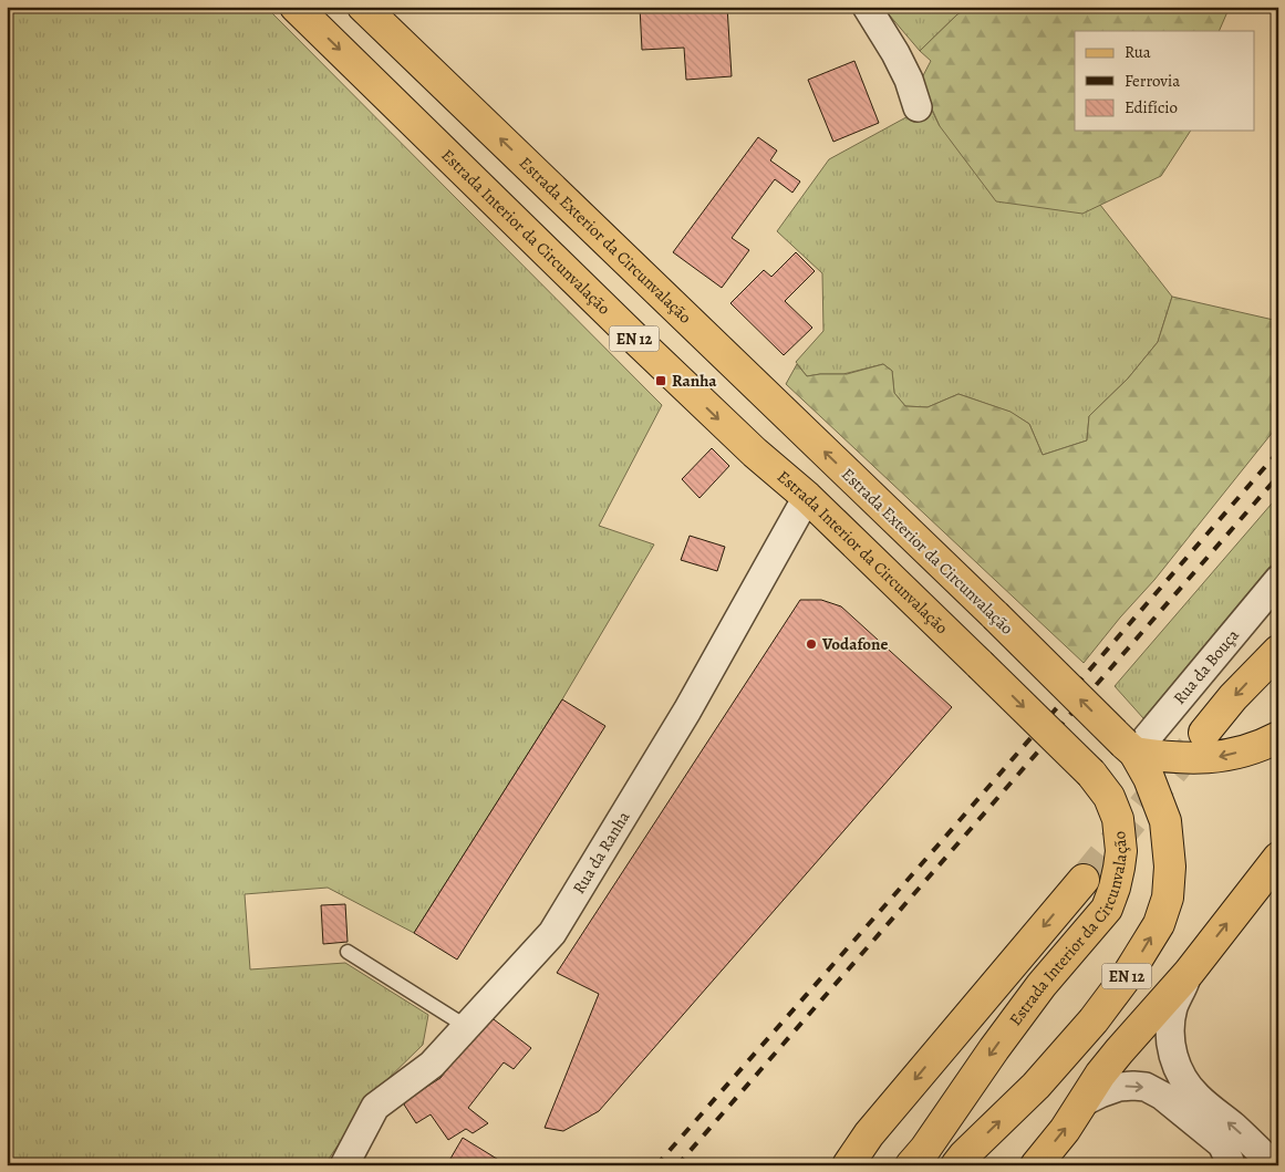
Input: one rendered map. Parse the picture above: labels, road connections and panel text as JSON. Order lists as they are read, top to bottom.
{
  "streets": {
    "main road": ["Estrada Interior da Circunvalação", "Estrada Exterior da Circunvalação", "EN 12"],
    "street": ["Rua da Bouça", "Rua da Ranha"]
  },
  "crossings": [
    ["Estrada Interior da Circunvalação", "Rua da Ranha"],
    ["Estrada Exterior da Circunvalação", "Rua da Bouça"]
  ],
  "one_way": ["Estrada Interior da Circunvalação", "Estrada Exterior da Circunvalação"],
  "places": {
    "transit": ["Ranha"],
    "other": ["Vodafone"]
  },
  "legend": ["Rua", "Ferrovia", "Edifício"]
}
